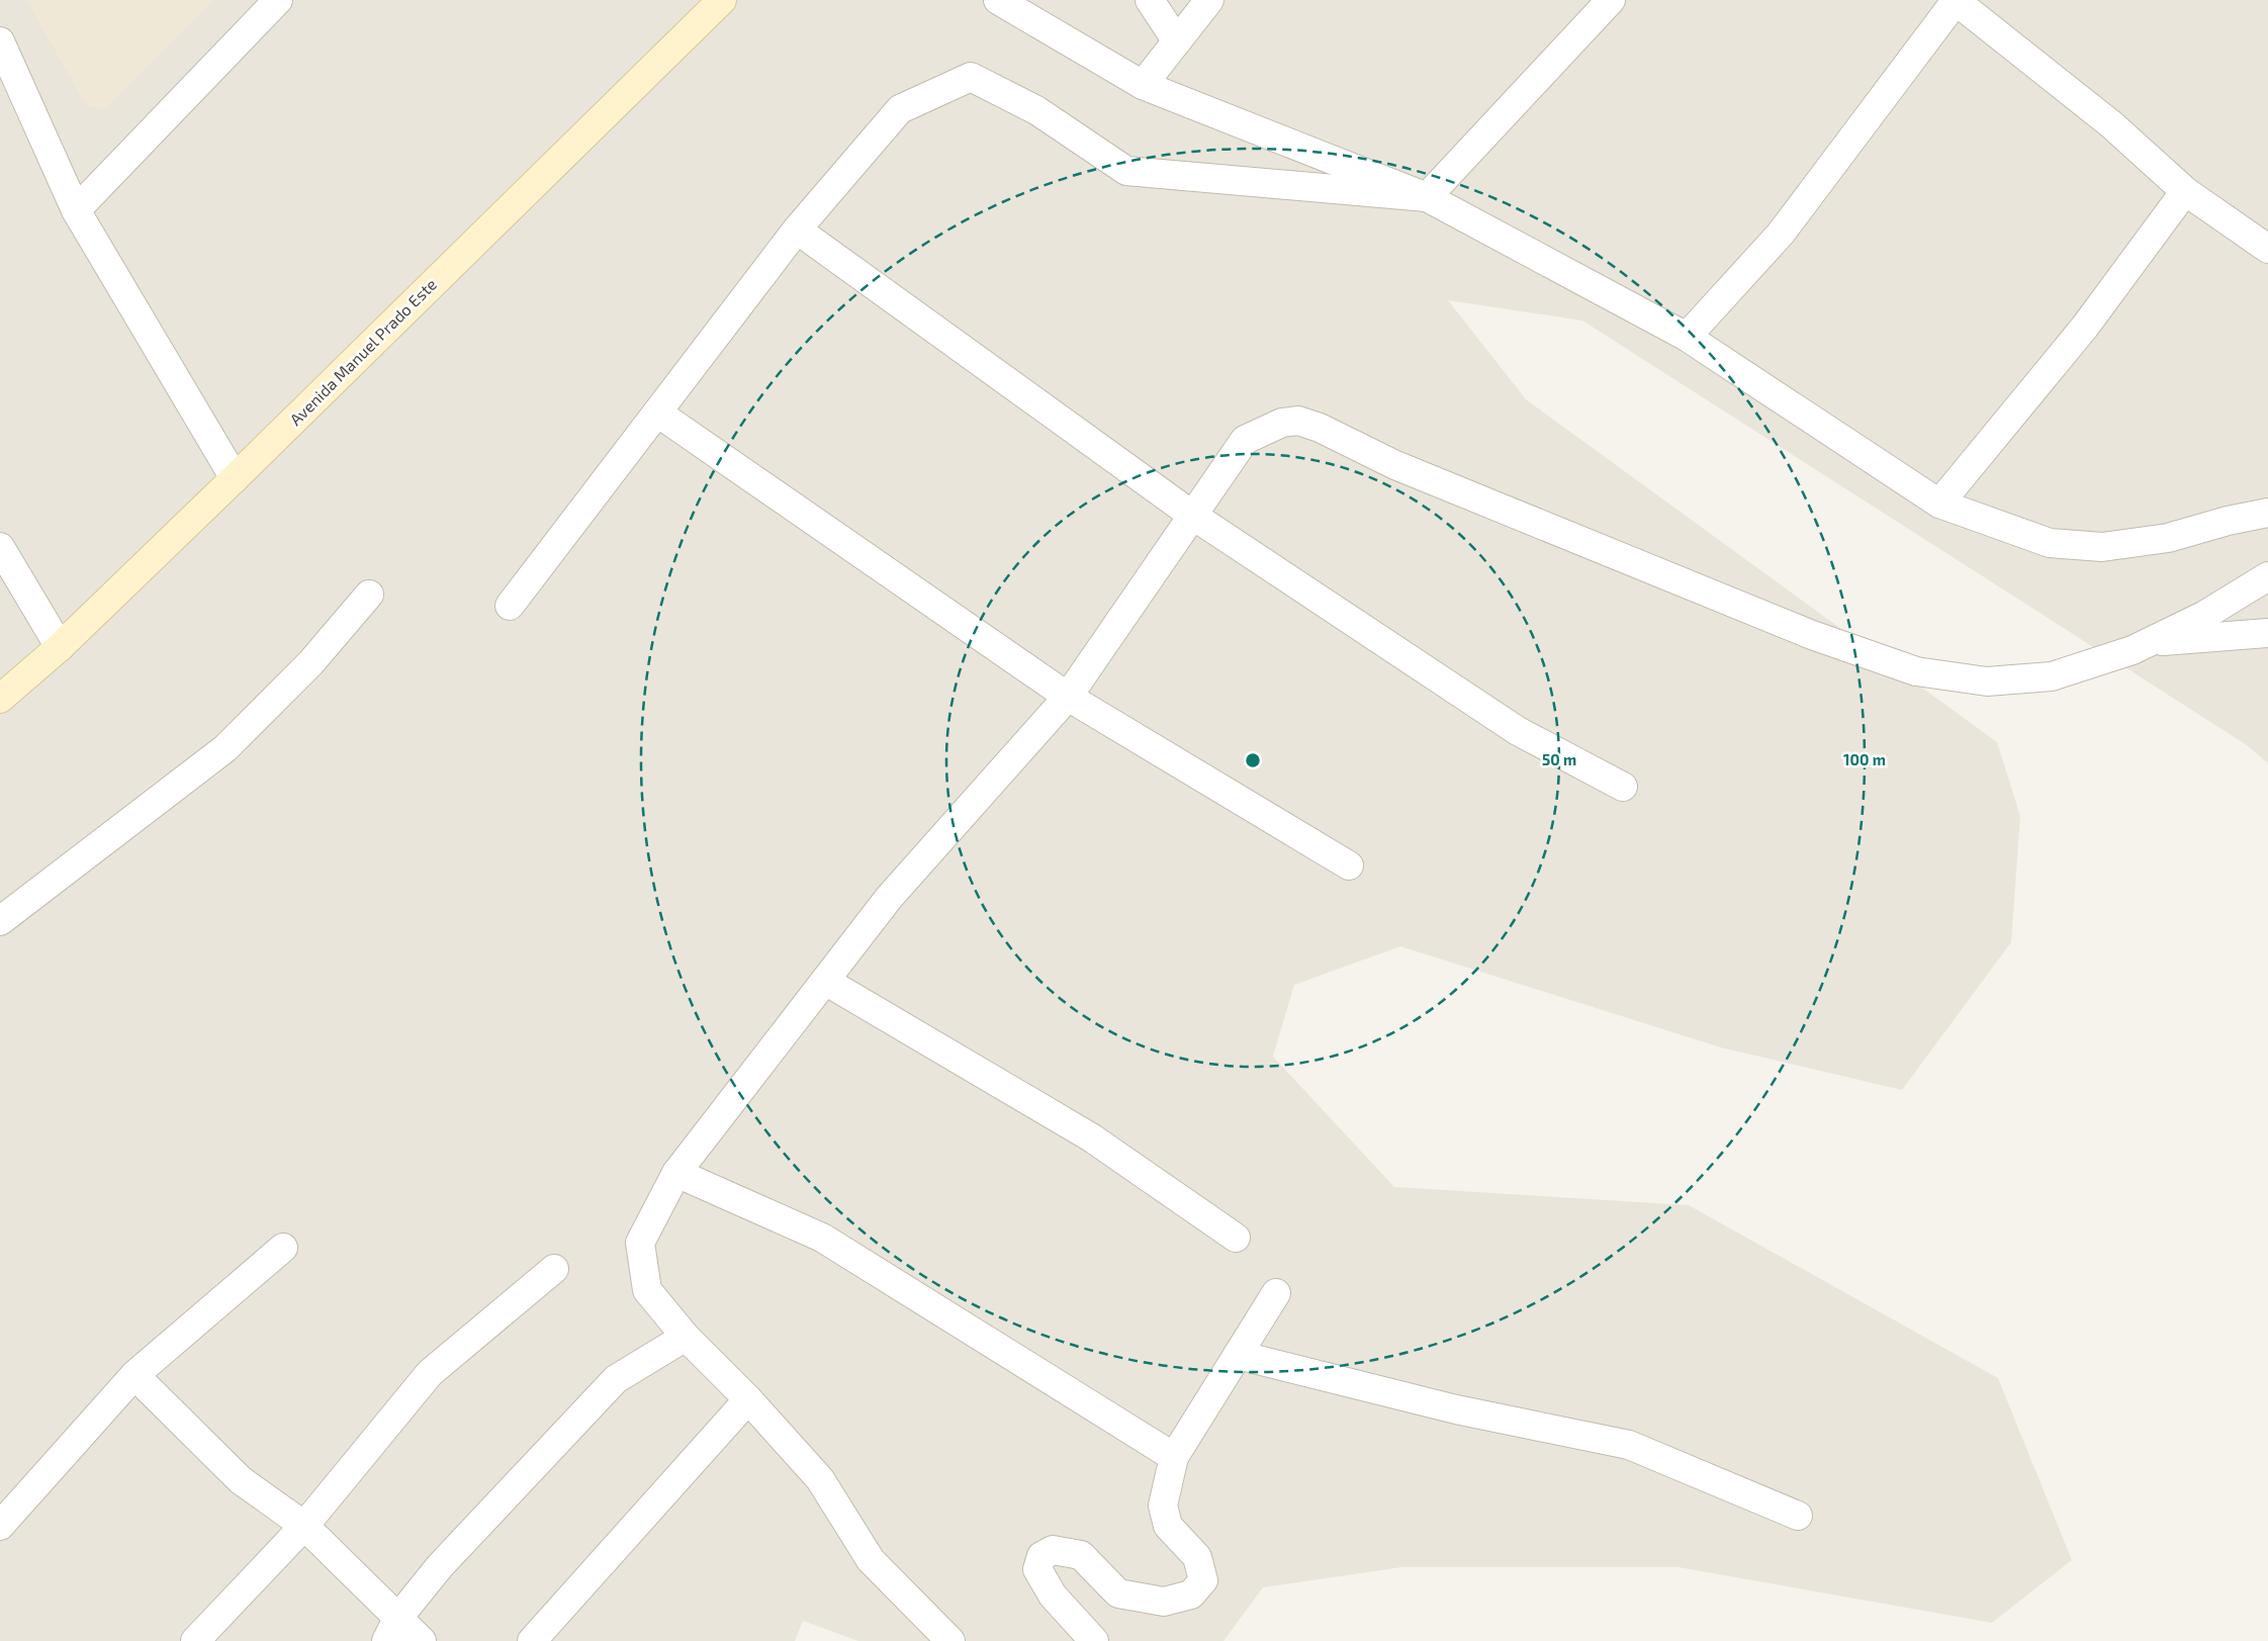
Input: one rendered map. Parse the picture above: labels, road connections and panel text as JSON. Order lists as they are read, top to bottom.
{
  "streets": {
    "street": ["Avenida Manuel Prado Este"]
  },
  "rings": ["50 m", "100 m"]
}
